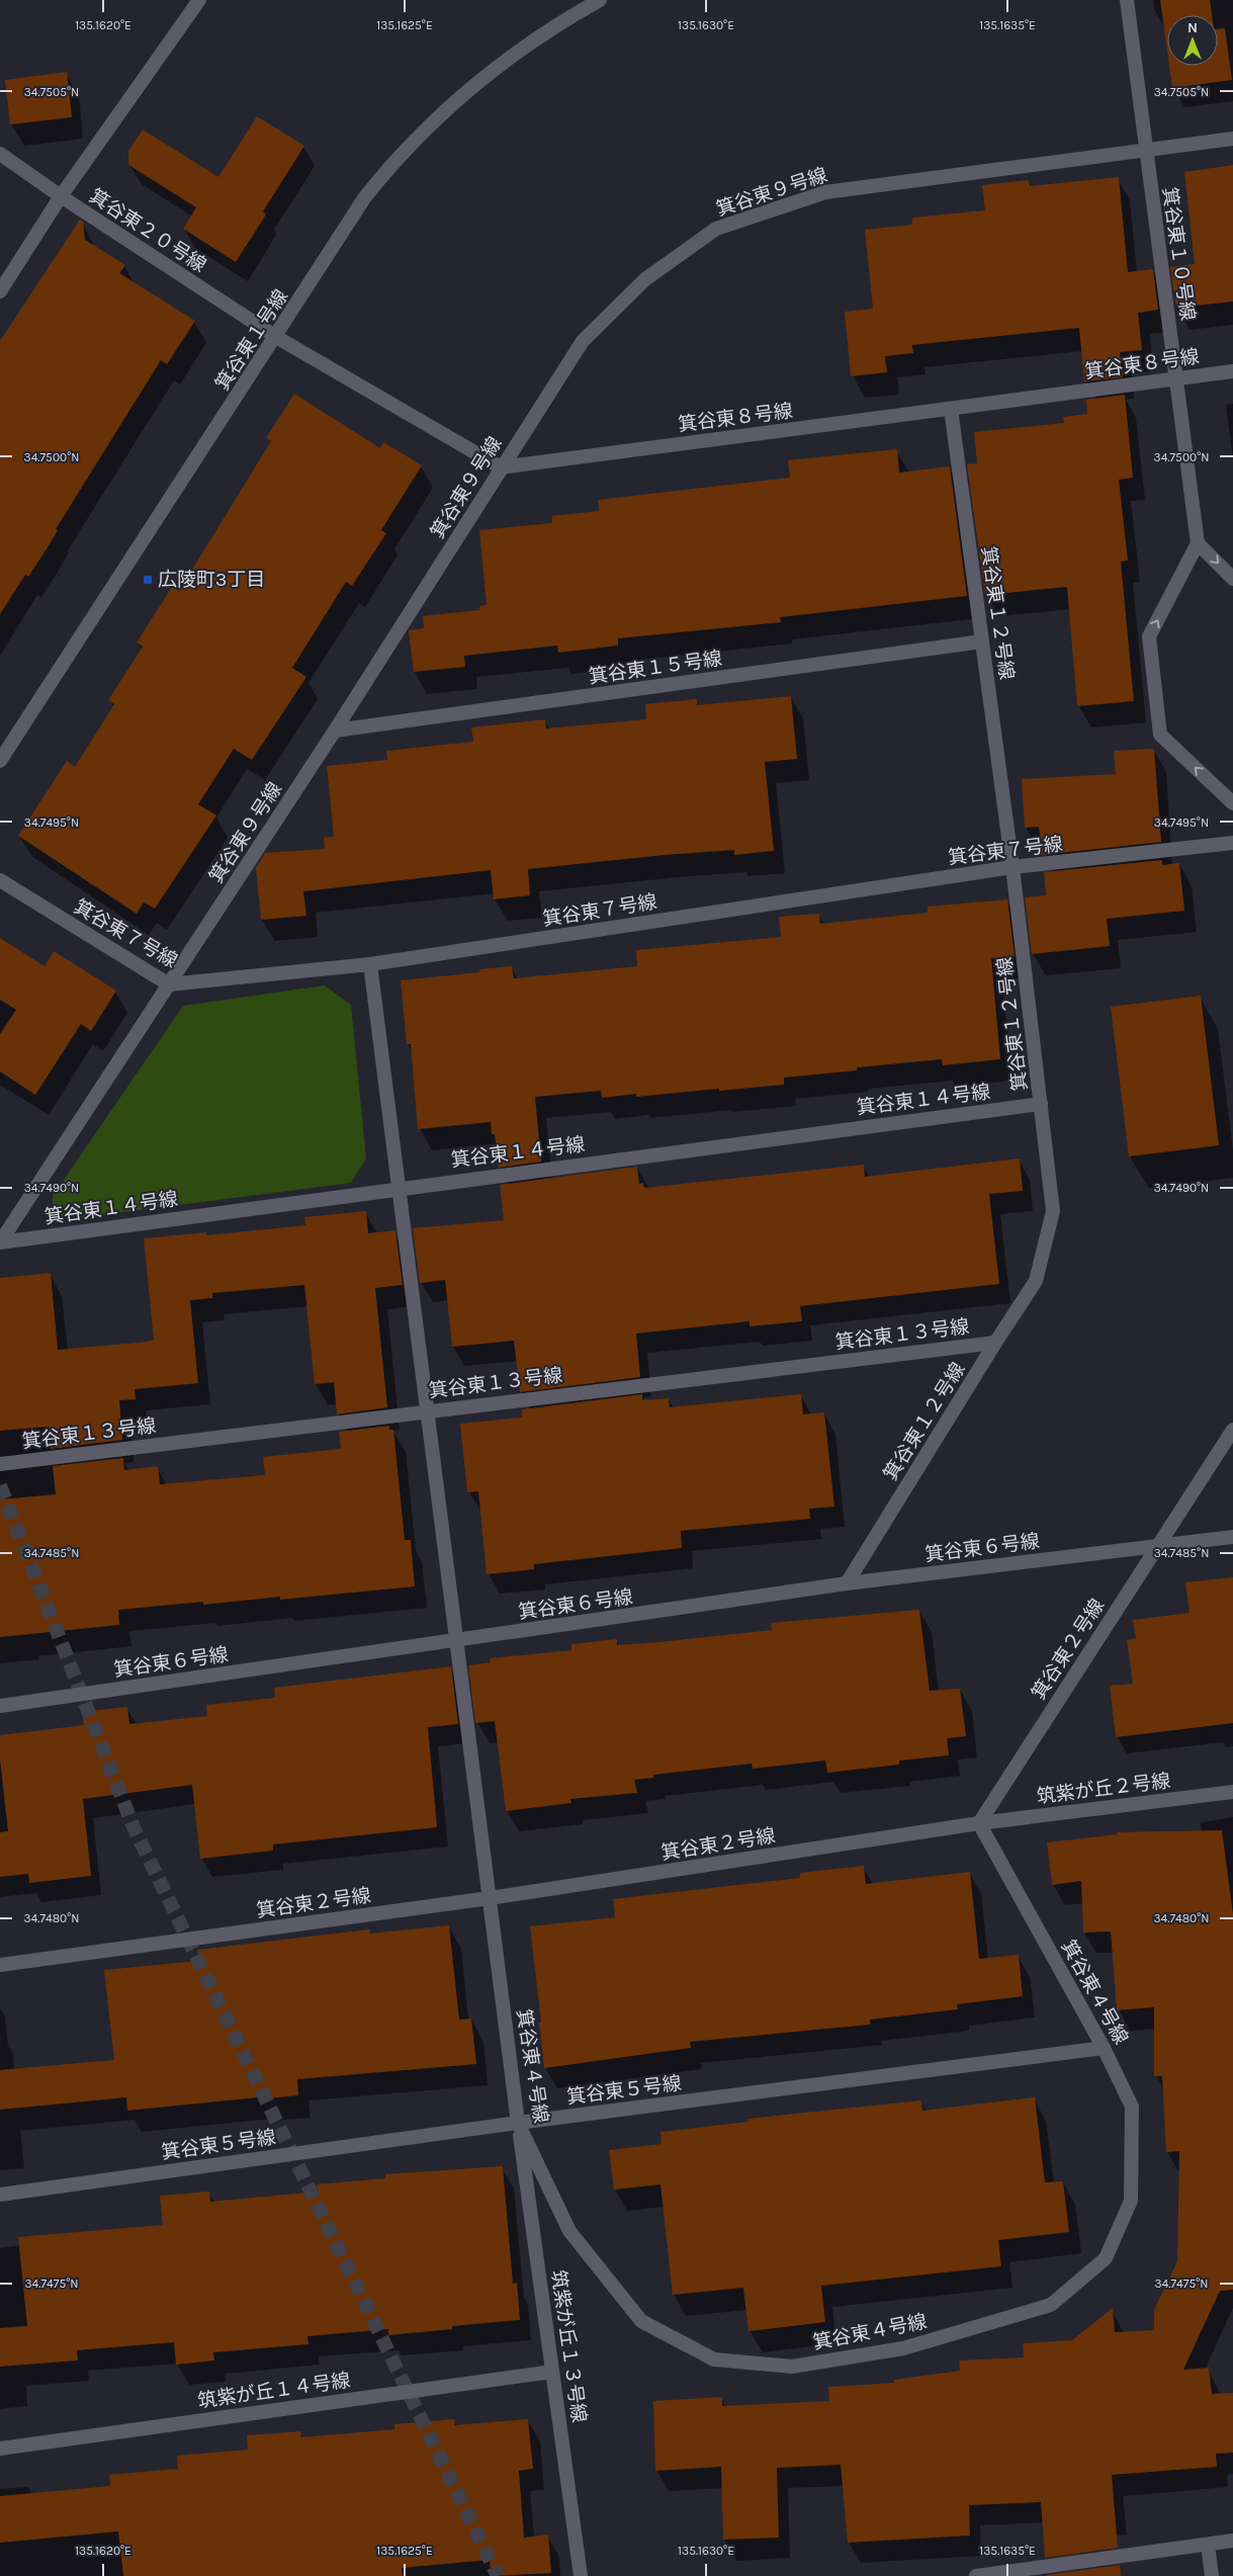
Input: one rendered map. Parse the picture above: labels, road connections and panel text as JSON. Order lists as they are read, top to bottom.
{
  "streets": {
    "street": [
      "箕谷東９号線",
      "箕谷東２０号線",
      "箕谷東１０号線",
      "箕谷東１号線",
      "箕谷東８号線",
      "箕谷東１２号線",
      "箕谷東１５号線",
      "箕谷東７号線",
      "箕谷東１４号線",
      "箕谷東１３号線",
      "箕谷東６号線",
      "箕谷東２号線",
      "筑紫が丘２号線",
      "箕谷東４号線",
      "箕谷東５号線",
      "筑紫が丘１３号線",
      "筑紫が丘１４号線"
    ]
  },
  "crossings": [
    ["箕谷東９号線", "箕谷東１０号線"],
    ["箕谷東９号線", "箕谷東８号線"],
    ["箕谷東９号線", "箕谷東１５号線"],
    ["箕谷東９号線", "箕谷東７号線"],
    ["箕谷東９号線", "箕谷東１４号線"],
    ["箕谷東２０号線", "箕谷東１号線"],
    ["箕谷東１０号線", "箕谷東８号線"],
    ["箕谷東８号線", "箕谷東１２号線"],
    ["箕谷東１２号線", "箕谷東１５号線"],
    ["箕谷東１２号線", "箕谷東７号線"],
    ["箕谷東１２号線", "箕谷東１４号線"],
    ["箕谷東１２号線", "箕谷東１３号線"],
    ["箕谷東１２号線", "箕谷東６号線"],
    ["箕谷東７号線", "箕谷東４号線"],
    ["箕谷東１４号線", "箕谷東４号線"],
    ["箕谷東１３号線", "箕谷東４号線"],
    ["箕谷東６号線", "箕谷東２号線"],
    ["箕谷東６号線", "箕谷東４号線"],
    ["箕谷東２号線", "筑紫が丘２号線"],
    ["箕谷東２号線", "箕谷東４号線"],
    ["筑紫が丘２号線", "箕谷東４号線"],
    ["箕谷東４号線", "箕谷東５号線"],
    ["箕谷東４号線", "筑紫が丘１３号線"],
    ["箕谷東５号線", "筑紫が丘１３号線"],
    ["筑紫が丘１３号線", "筑紫が丘１４号線"]
  ],
  "places": {
    "transit": ["広陵町3丁目"]
  },
  "north": "top",
  "coordinates": [
    "135.1620°E",
    "135.1625°E",
    "135.1630°E",
    "135.1635°E",
    "34.7505°N",
    "34.7500°N",
    "34.7495°N",
    "34.7490°N",
    "34.7485°N",
    "34.7480°N",
    "34.7475°N"
  ]
}
